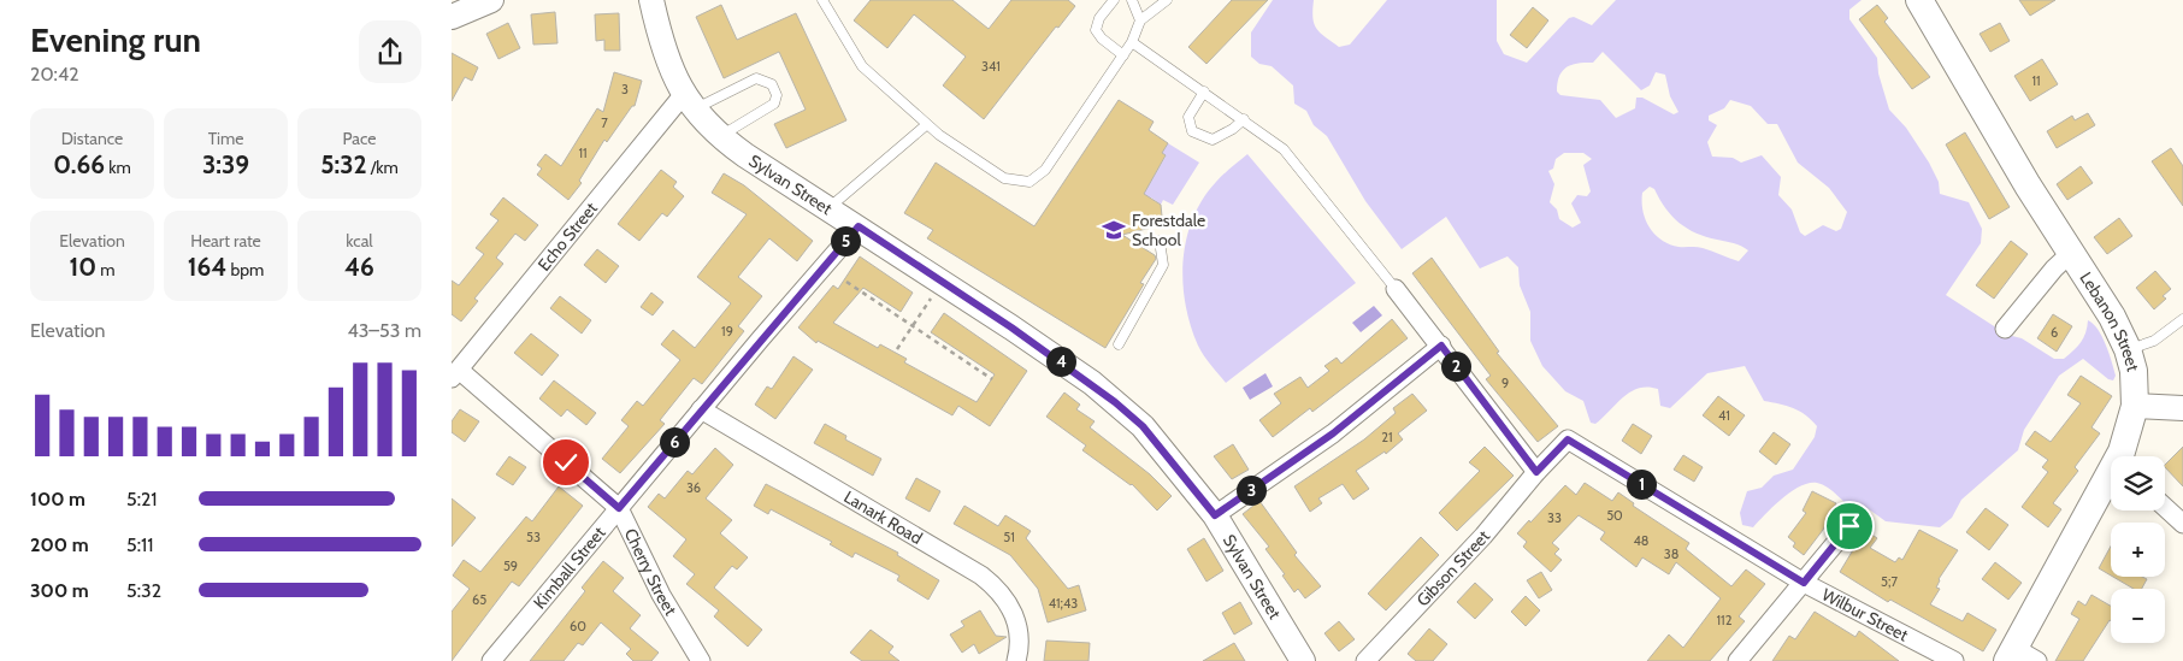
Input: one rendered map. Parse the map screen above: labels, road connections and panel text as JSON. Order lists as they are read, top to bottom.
{
  "streets": {
    "main road": ["Lebanon Street"],
    "street": [
      "Sylvan Street",
      "Echo Street",
      "Lanark Road",
      "Kimball Street",
      "Gibson Street",
      "Cherry Street",
      "Wilbur Street"
    ]
  },
  "crossings": [
    ["Sylvan Street", "Echo Street"],
    ["Sylvan Street", "Kimball Street"],
    ["Echo Street", "Cherry Street"],
    ["Lanark Road", "Kimball Street"],
    ["Kimball Street", "Cherry Street"],
    ["Gibson Street", "Wilbur Street"]
  ],
  "places": {
    "school or university": ["Forestdale School"]
  },
  "house_numbers": [
    "341",
    "11",
    "3",
    "7",
    "11",
    "19",
    "6",
    "9",
    "41",
    "21",
    "36",
    "50",
    "33",
    "53",
    "51",
    "48",
    "38",
    "59",
    "5;7",
    "65",
    "41;43",
    "112",
    "60"
  ],
  "page": {
    "heading": ["Evening run", "20:42"],
    "stats": [
      ["Distance", "0.66 km"],
      ["Time", "3:39"],
      ["Pace", "5:32 /km"],
      ["Elevation", "10 m"],
      ["Heart rate", "164 bpm"],
      ["kcal", "46"]
    ],
    "pins": [
      "5",
      "4",
      "2",
      "6",
      "1",
      "3"
    ],
    "chart": ["Elevation", "43–53 m"],
    "map_buttons": ["+", "−"],
    "list": [
      {
        "name": "100 m",
        "note": "5:21"
      },
      {
        "name": "200 m",
        "note": "5:11"
      },
      {
        "name": "300 m",
        "note": "5:32"
      }
    ]
  }
}
